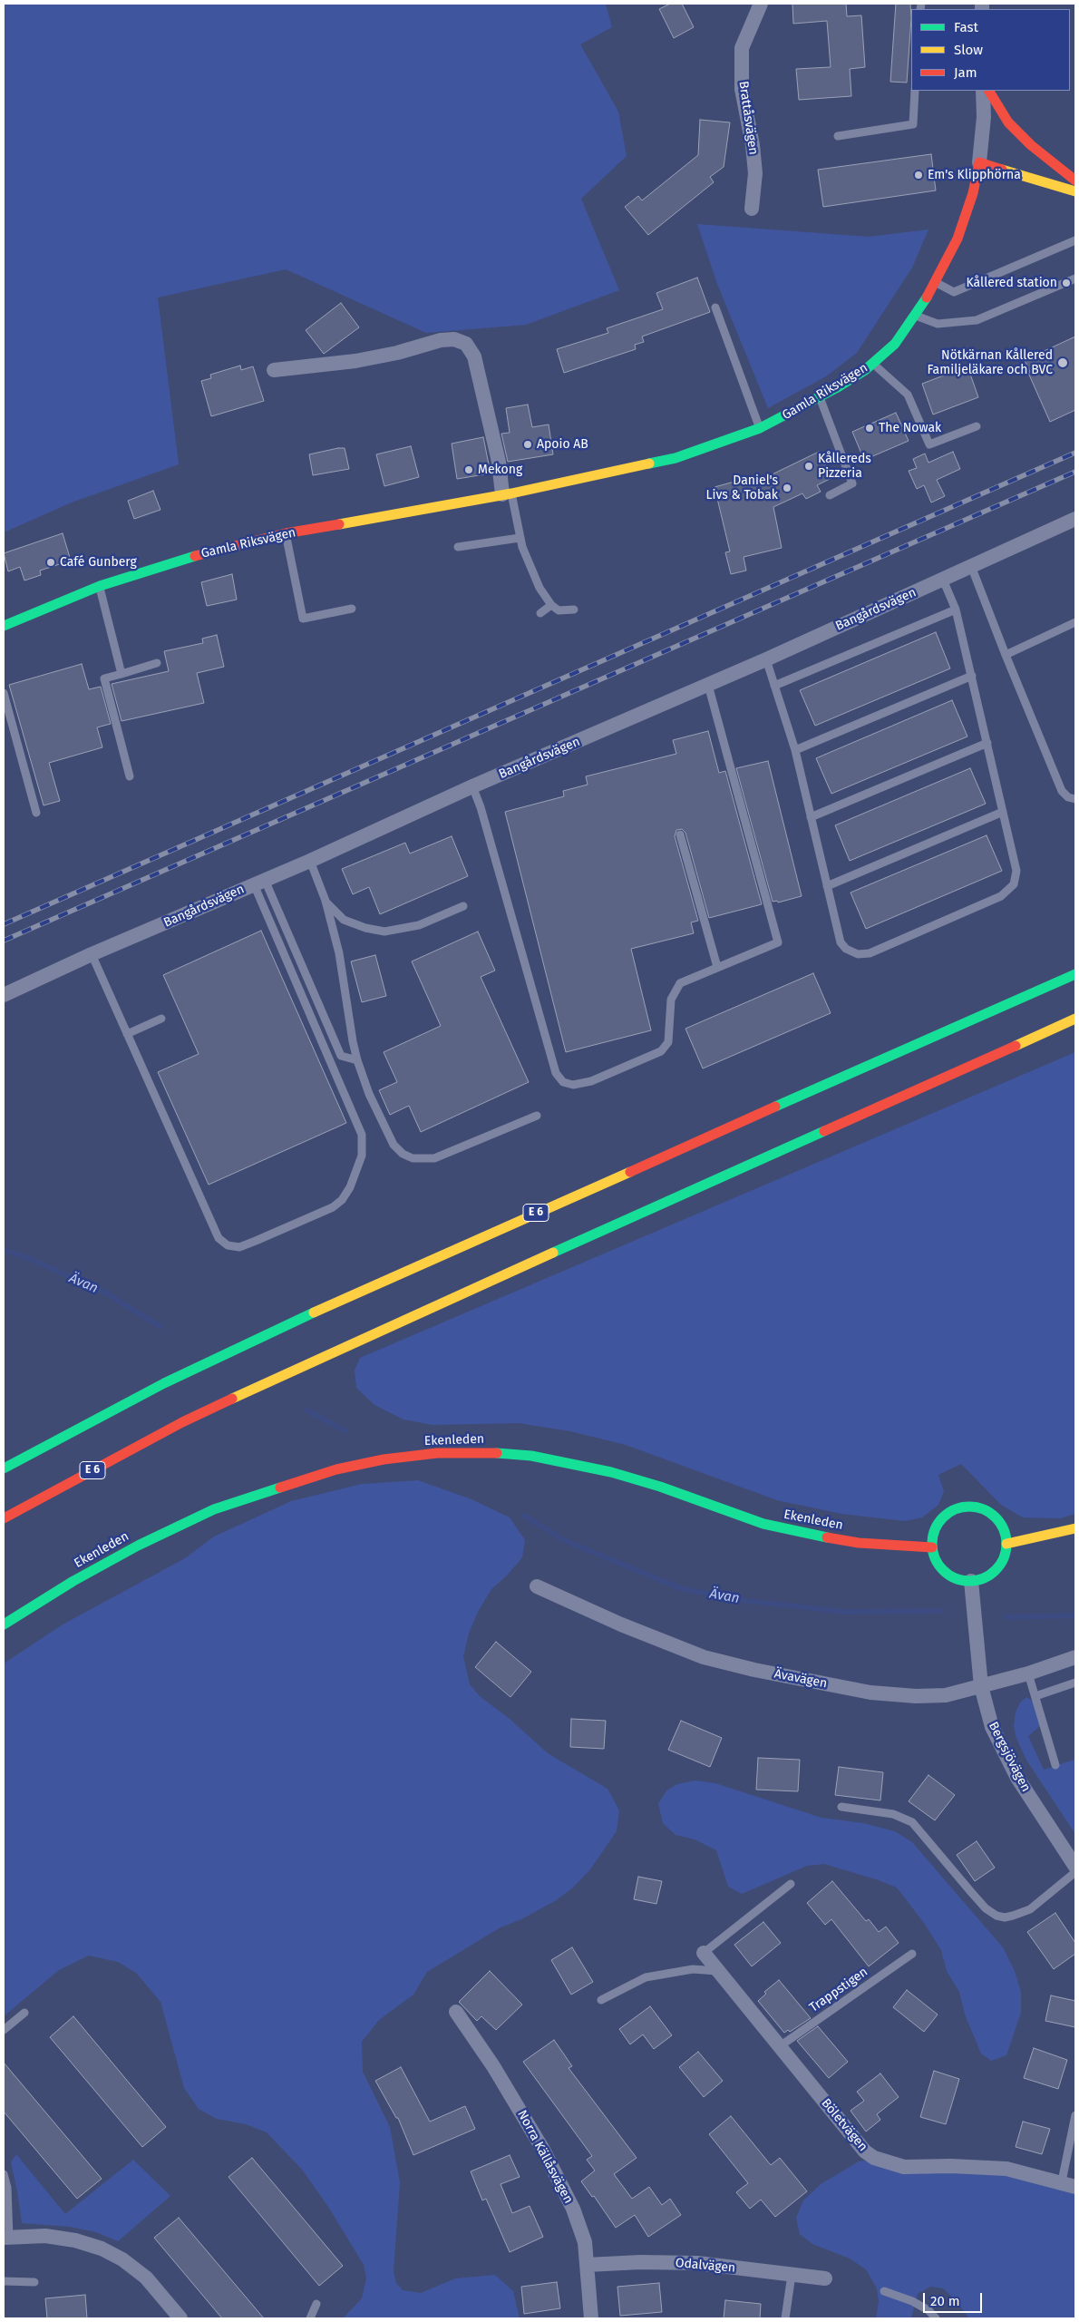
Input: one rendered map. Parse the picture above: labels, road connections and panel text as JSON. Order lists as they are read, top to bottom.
{
  "streets": {
    "main road": ["Gamla Riksvägen", "E 6", "Ekenleden"],
    "street": [
      "Brattåsvägen",
      "Bangårdsvägen",
      "Ävavägen",
      "Bergsjövägen",
      "Böletvägen",
      "Norra Källåsvägen",
      "Odalvägen"
    ],
    "lane": ["Trappstigen"]
  },
  "crossings": [
    ["Ekenleden", "Bergsjövägen"],
    ["Ävavägen", "Bergsjövägen"],
    ["Trappstigen", "Böletvägen"],
    ["Norra Källåsvägen", "Odalvägen"]
  ],
  "water": ["Ävan"],
  "places": [
    "Em's Klipphörna",
    "Kållered station",
    "Nötkärnan Kållered Familjeläkare och BVC",
    "The Nowak",
    "Apoio AB",
    "Kållereds Pizzeria",
    "Mekong",
    "Daniel's Livs & Tobak",
    "Café Gunberg"
  ],
  "legend": ["Fast", "Slow", "Jam"],
  "scale_bar": "20 m"
}
